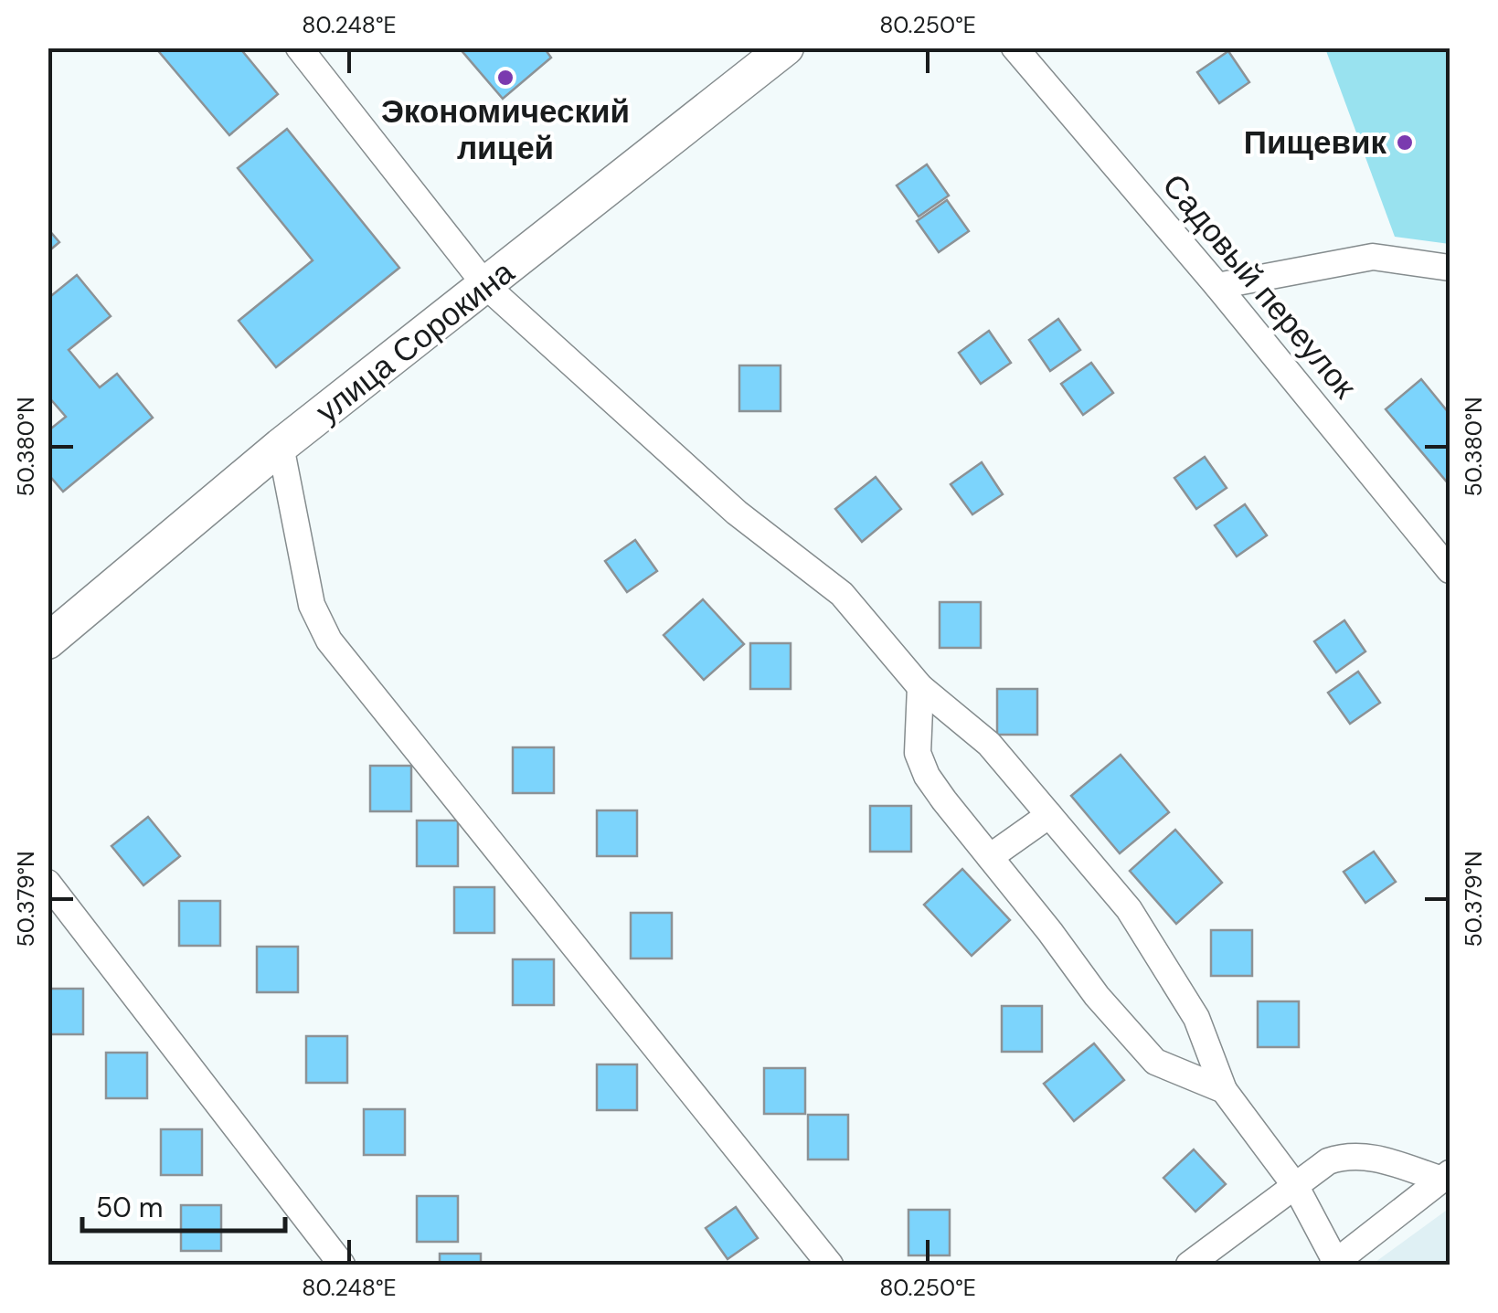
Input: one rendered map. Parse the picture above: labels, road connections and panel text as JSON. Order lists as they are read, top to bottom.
{
  "streets": {
    "street": ["Садовый переулок", "улица Сорокина"]
  },
  "places": ["Экономический лицей", "Пищевик"],
  "scale_bar": "50 m",
  "coordinates": [
    "80.248°E",
    "80.250°E",
    "50.380°N",
    "50.379°N"
  ]
}
